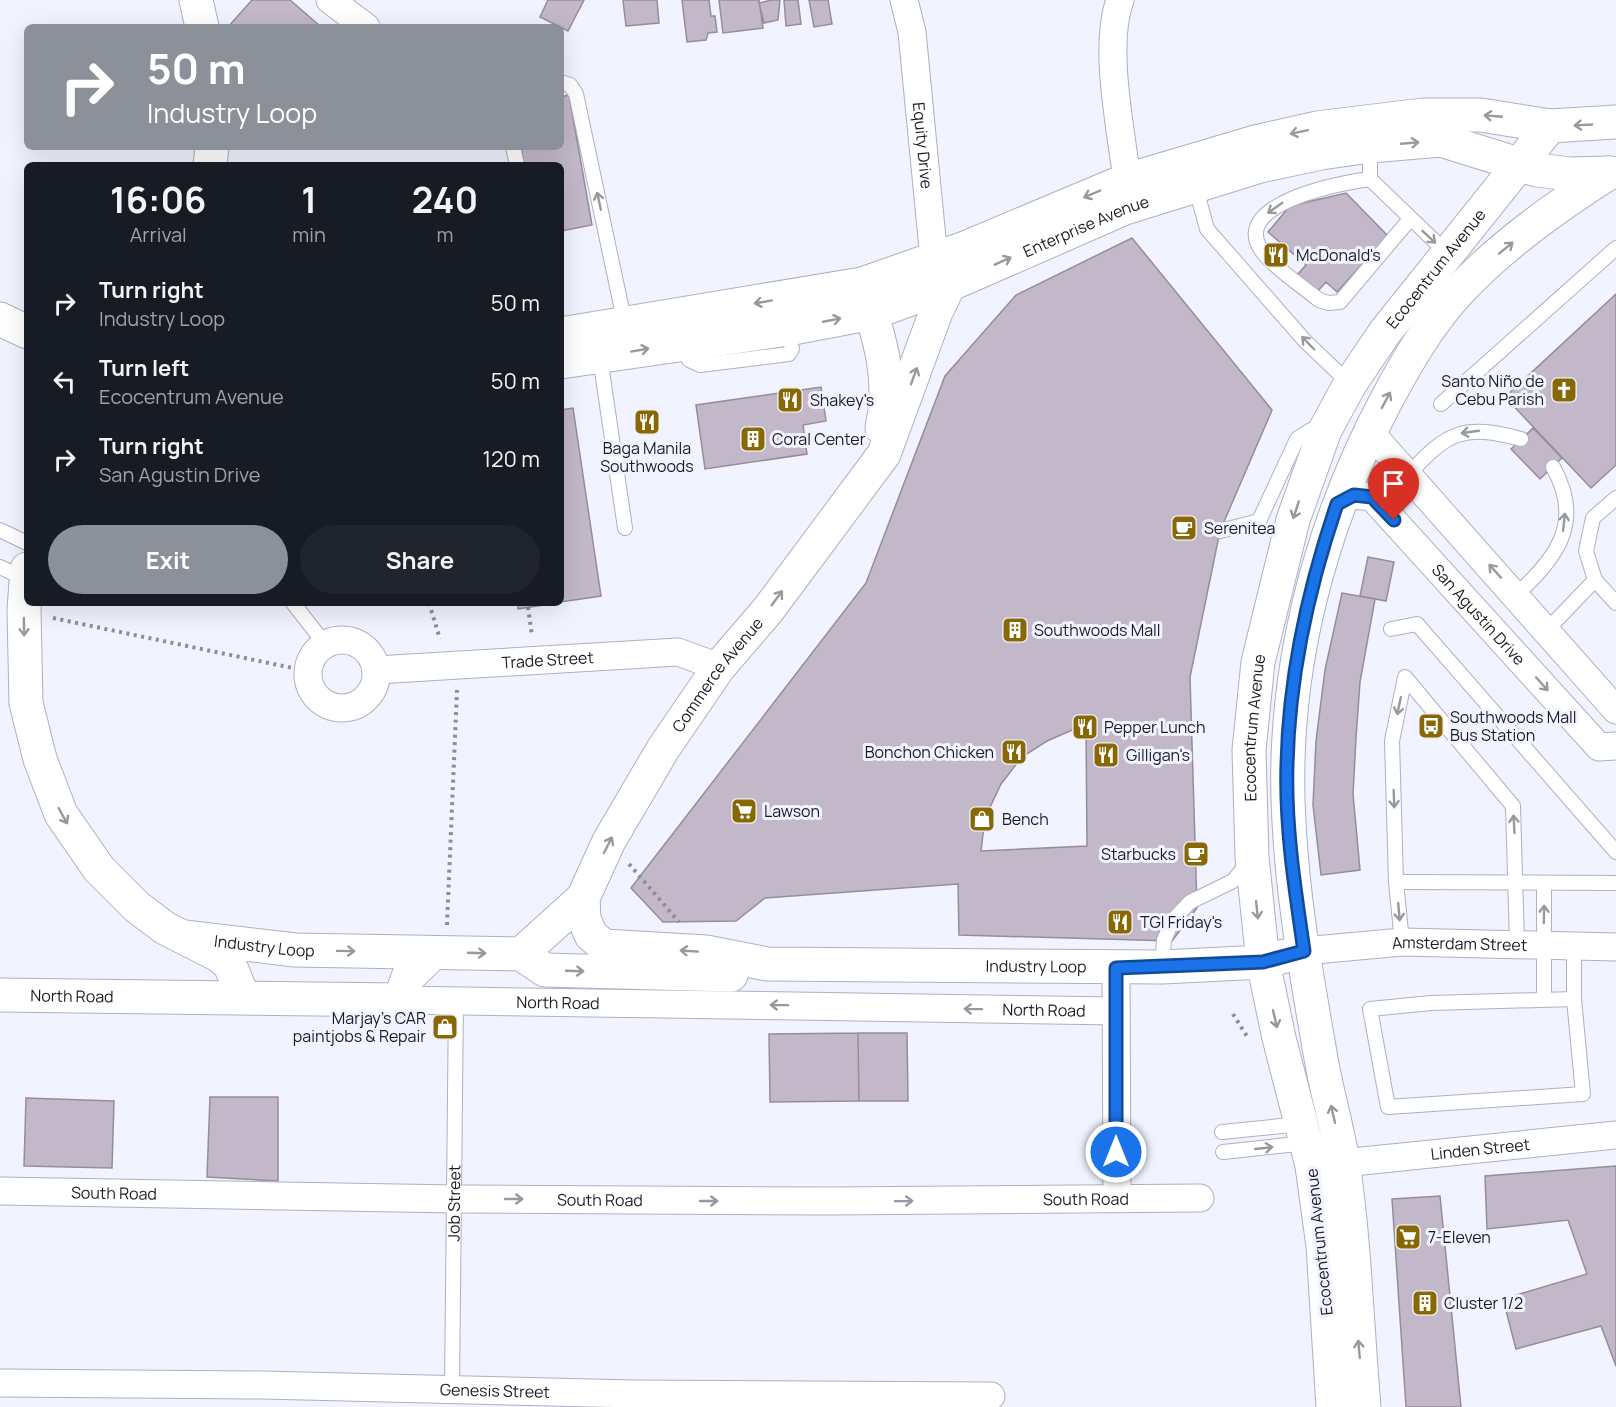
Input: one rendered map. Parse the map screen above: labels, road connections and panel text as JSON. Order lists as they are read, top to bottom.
{
  "streets": {
    "street": [
      "Equity Drive",
      "Enterprise Avenue",
      "Ecocentrum Avenue",
      "San Agustin Drive",
      "Trade Street",
      "Commerce Avenue",
      "Amsterdam Street",
      "Industry Loop",
      "North Road",
      "Linden Street",
      "South Road",
      "Genesis Street"
    ],
    "lane": ["Job Street"]
  },
  "crossings": [
    ["Equity Drive", "Enterprise Avenue"],
    ["Equity Drive", "Commerce Avenue"],
    ["Enterprise Avenue", "Ecocentrum Avenue"],
    ["Enterprise Avenue", "Commerce Avenue"],
    ["Ecocentrum Avenue", "San Agustin Drive"],
    ["Ecocentrum Avenue", "Amsterdam Street"],
    ["Ecocentrum Avenue", "Industry Loop"],
    ["Ecocentrum Avenue", "Linden Street"],
    ["Trade Street", "Commerce Avenue"],
    ["Commerce Avenue", "Industry Loop"],
    ["Amsterdam Street", "Industry Loop"],
    ["North Road", "Job Street"],
    ["South Road", "Job Street"],
    ["Job Street", "Genesis Street"]
  ],
  "one_way": ["Commerce Avenue", "North Road", "South Road"],
  "places": {
    "restaurant": [
      "McDonald's",
      "Shakey's",
      "Baga Manila Southwoods",
      "Pepper Lunch",
      "Bonchon Chicken",
      "Gilligan's",
      "TGI Friday's"
    ],
    "church": ["Santo Niño de Cebu Parish"],
    "building": ["Coral Center", "Southwoods Mall", "Cluster 1/2"],
    "cafe": ["Serenitea", "Starbucks"],
    "bus stop": ["Southwoods Mall Bus Station"],
    "supermarket": ["Lawson", "7-Eleven"],
    "shop": ["Bench", "Marjay's CAR paintjobs & Repair"]
  },
  "page": {
    "turn": ["50 m", "Industry Loop"],
    "eta": [
      "16:06",
      "Arrival",
      "1",
      "min",
      "240",
      "m"
    ],
    "list": [
      {
        "name": "Turn right",
        "note": "Industry Loop",
        "value": "50 m"
      },
      {
        "name": "Turn left",
        "note": "Ecocentrum Avenue",
        "value": "50 m"
      },
      {
        "name": "Turn right",
        "note": "San Agustin Drive",
        "value": "120 m"
      }
    ],
    "buttons": ["Exit", "Share"]
  }
}
